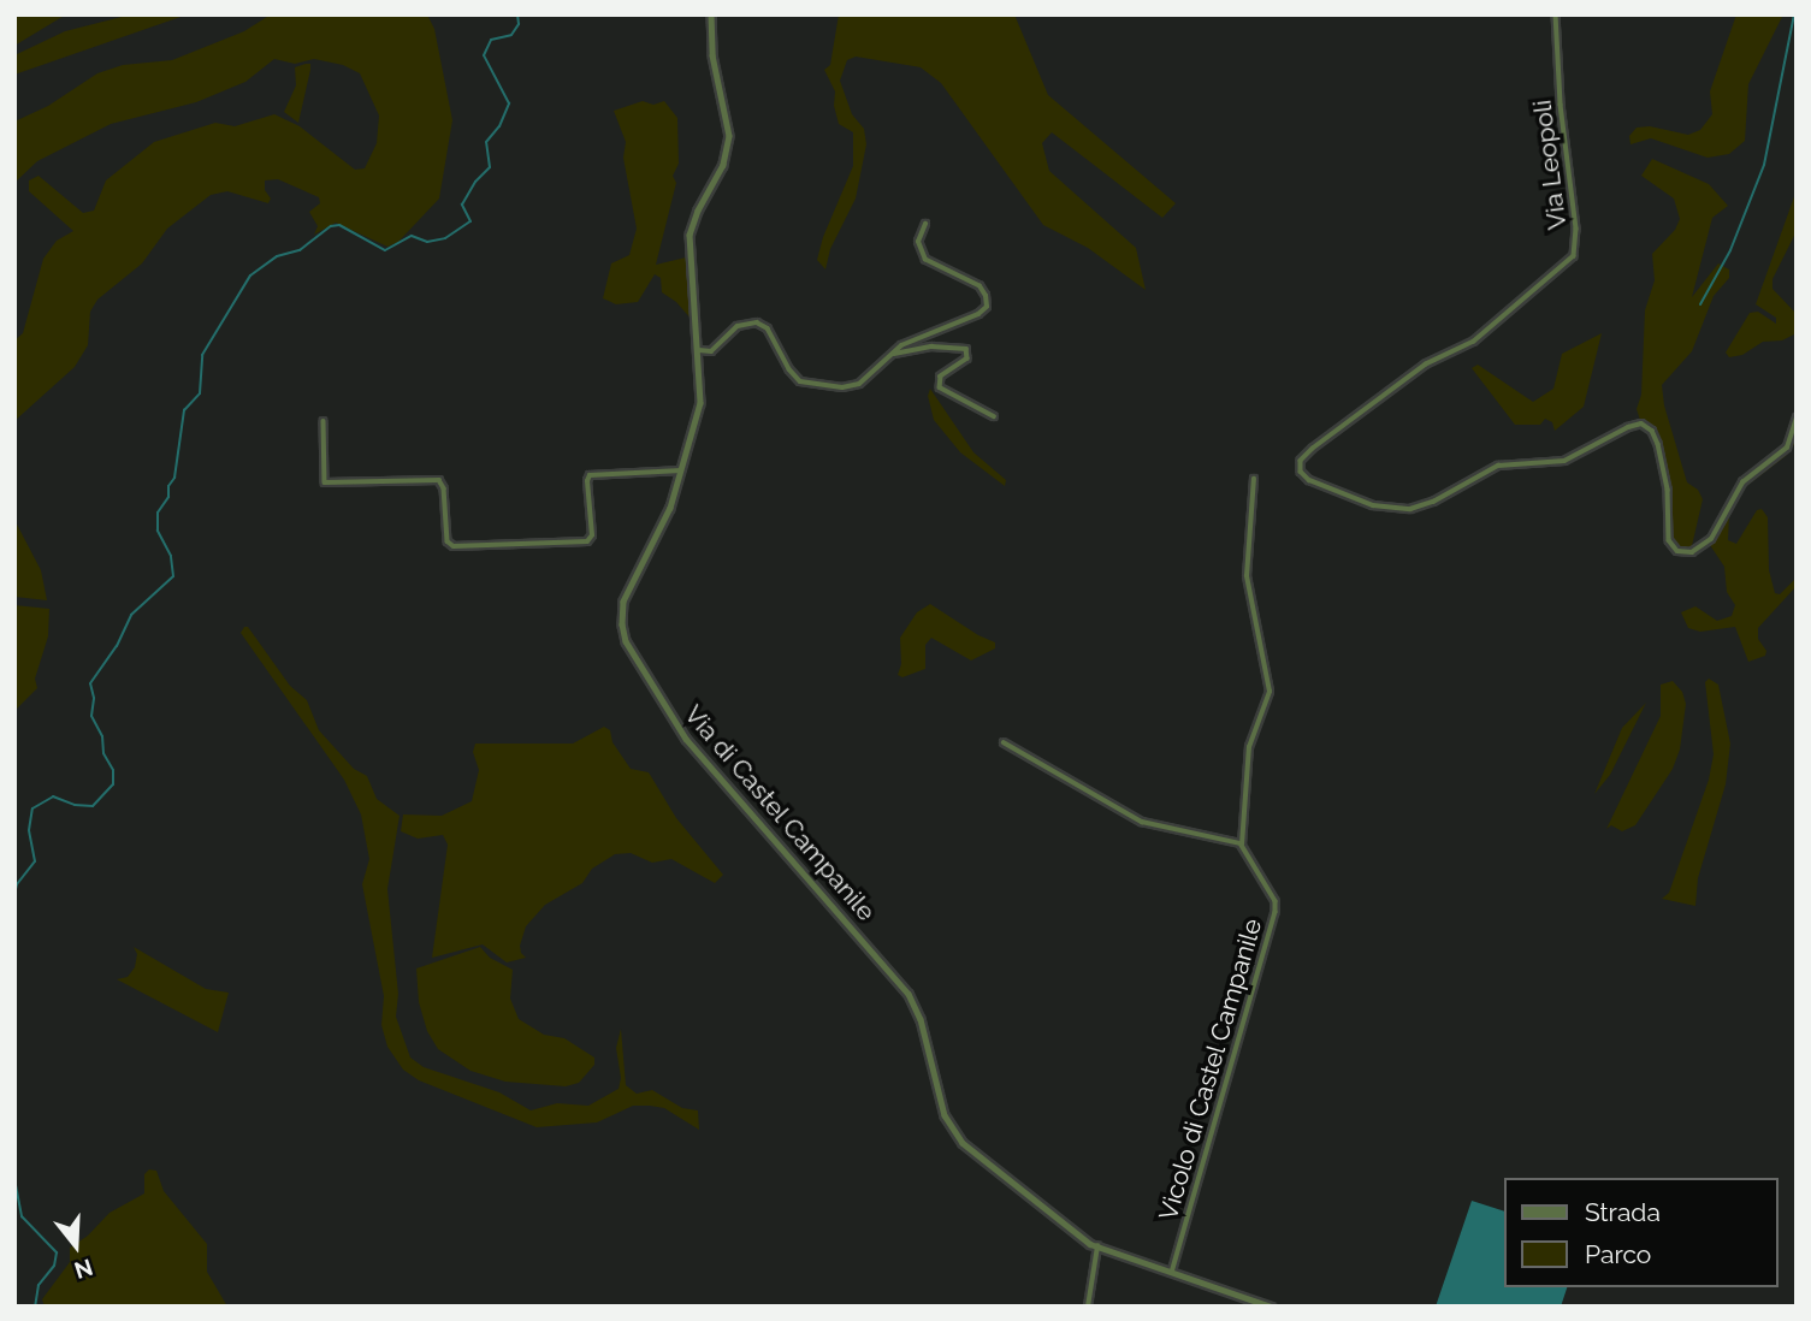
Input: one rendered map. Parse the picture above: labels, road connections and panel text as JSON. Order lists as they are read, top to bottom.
{
  "streets": {
    "street": ["Via Leopoli", "Via di Castel Campanile", "Vicolo di Castel Campanile"]
  },
  "crossings": [
    ["Via di Castel Campanile", "Vicolo di Castel Campanile"]
  ],
  "legend": ["Strada", "Parco"],
  "north": "bottom"
}
